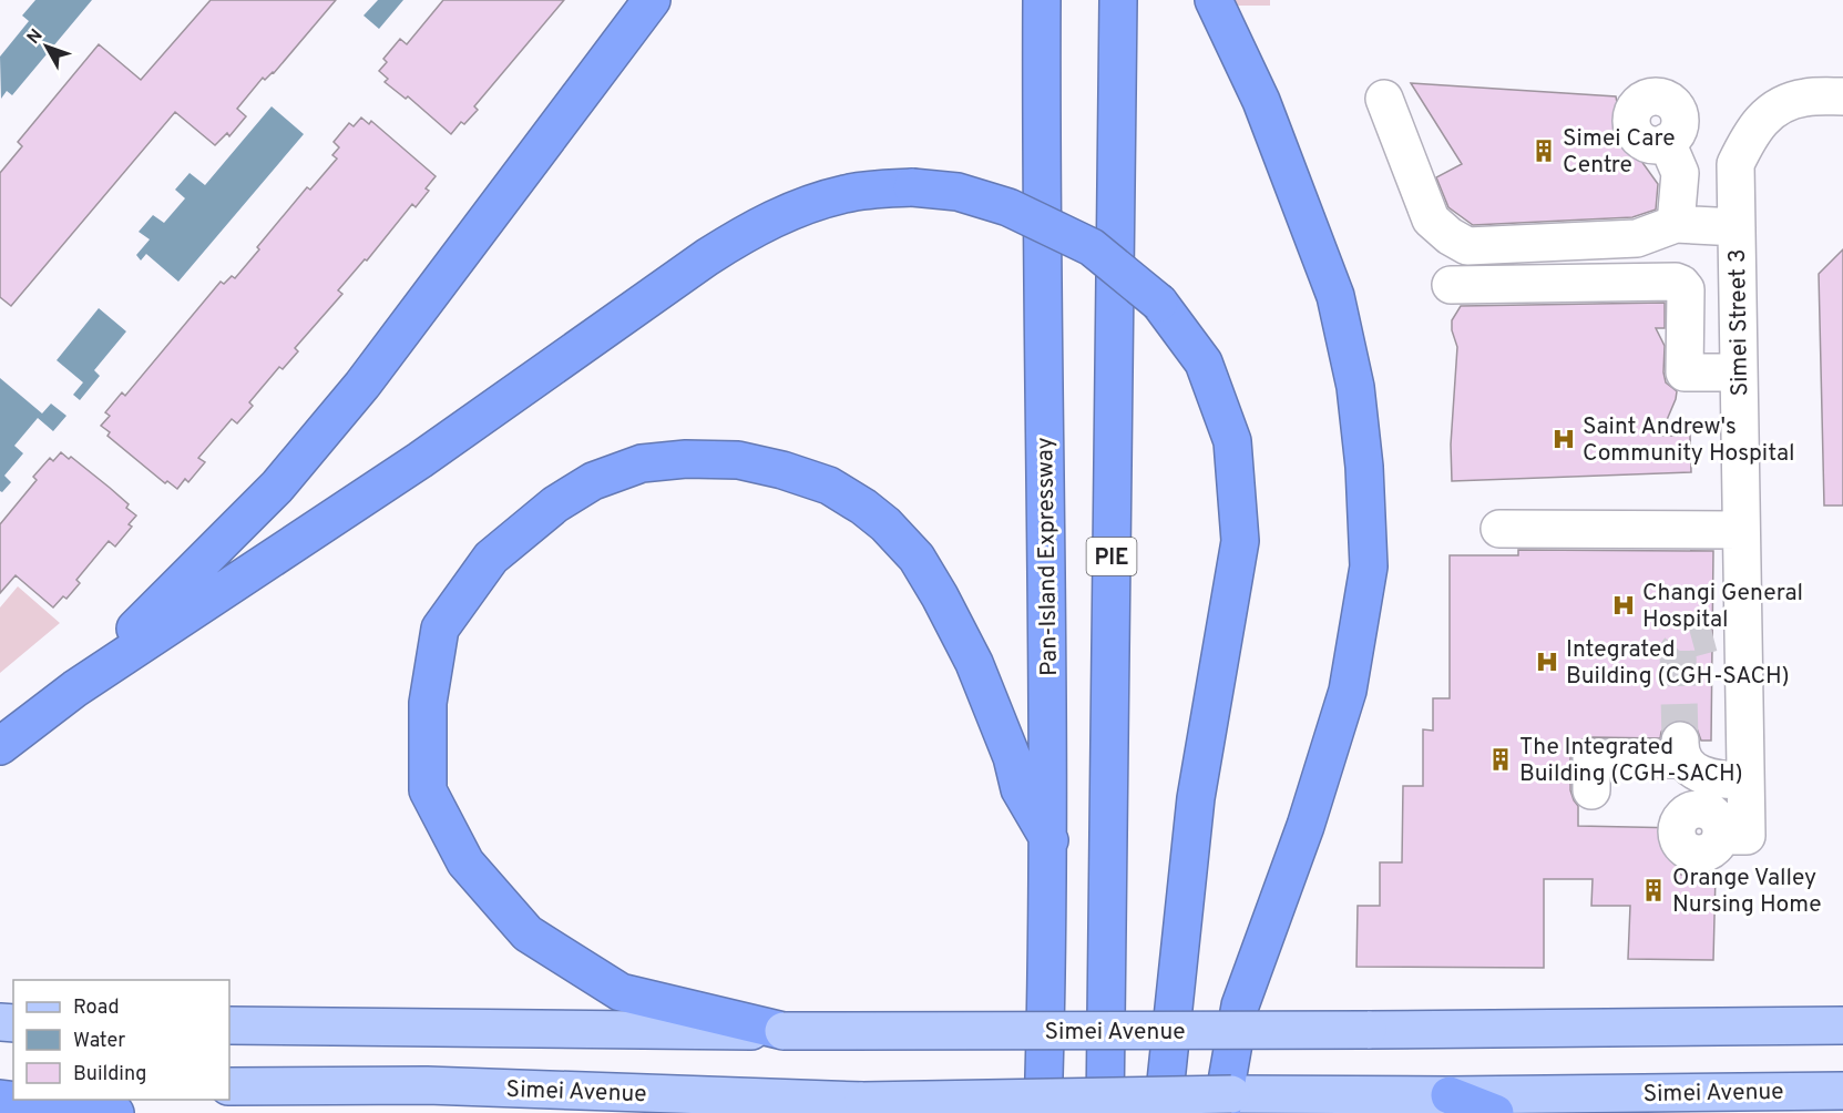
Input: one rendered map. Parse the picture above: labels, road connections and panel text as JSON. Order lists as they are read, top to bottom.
{
  "streets": {
    "highway": ["Pan-Island Expressway", "PIE"],
    "main road": ["Simei Avenue"],
    "street": ["Simei Street 3"]
  },
  "places": {
    "building": ["Simei Care Centre", "The Integrated Building (CGH-SACH)", "Orange Valley Nursing Home"],
    "hospital": ["Saint Andrew's Community Hospital", "Changi General Hospital", "Integrated Building (CGH-SACH)"]
  },
  "legend": ["Road", "Water", "Building"],
  "north": "top left"
}
